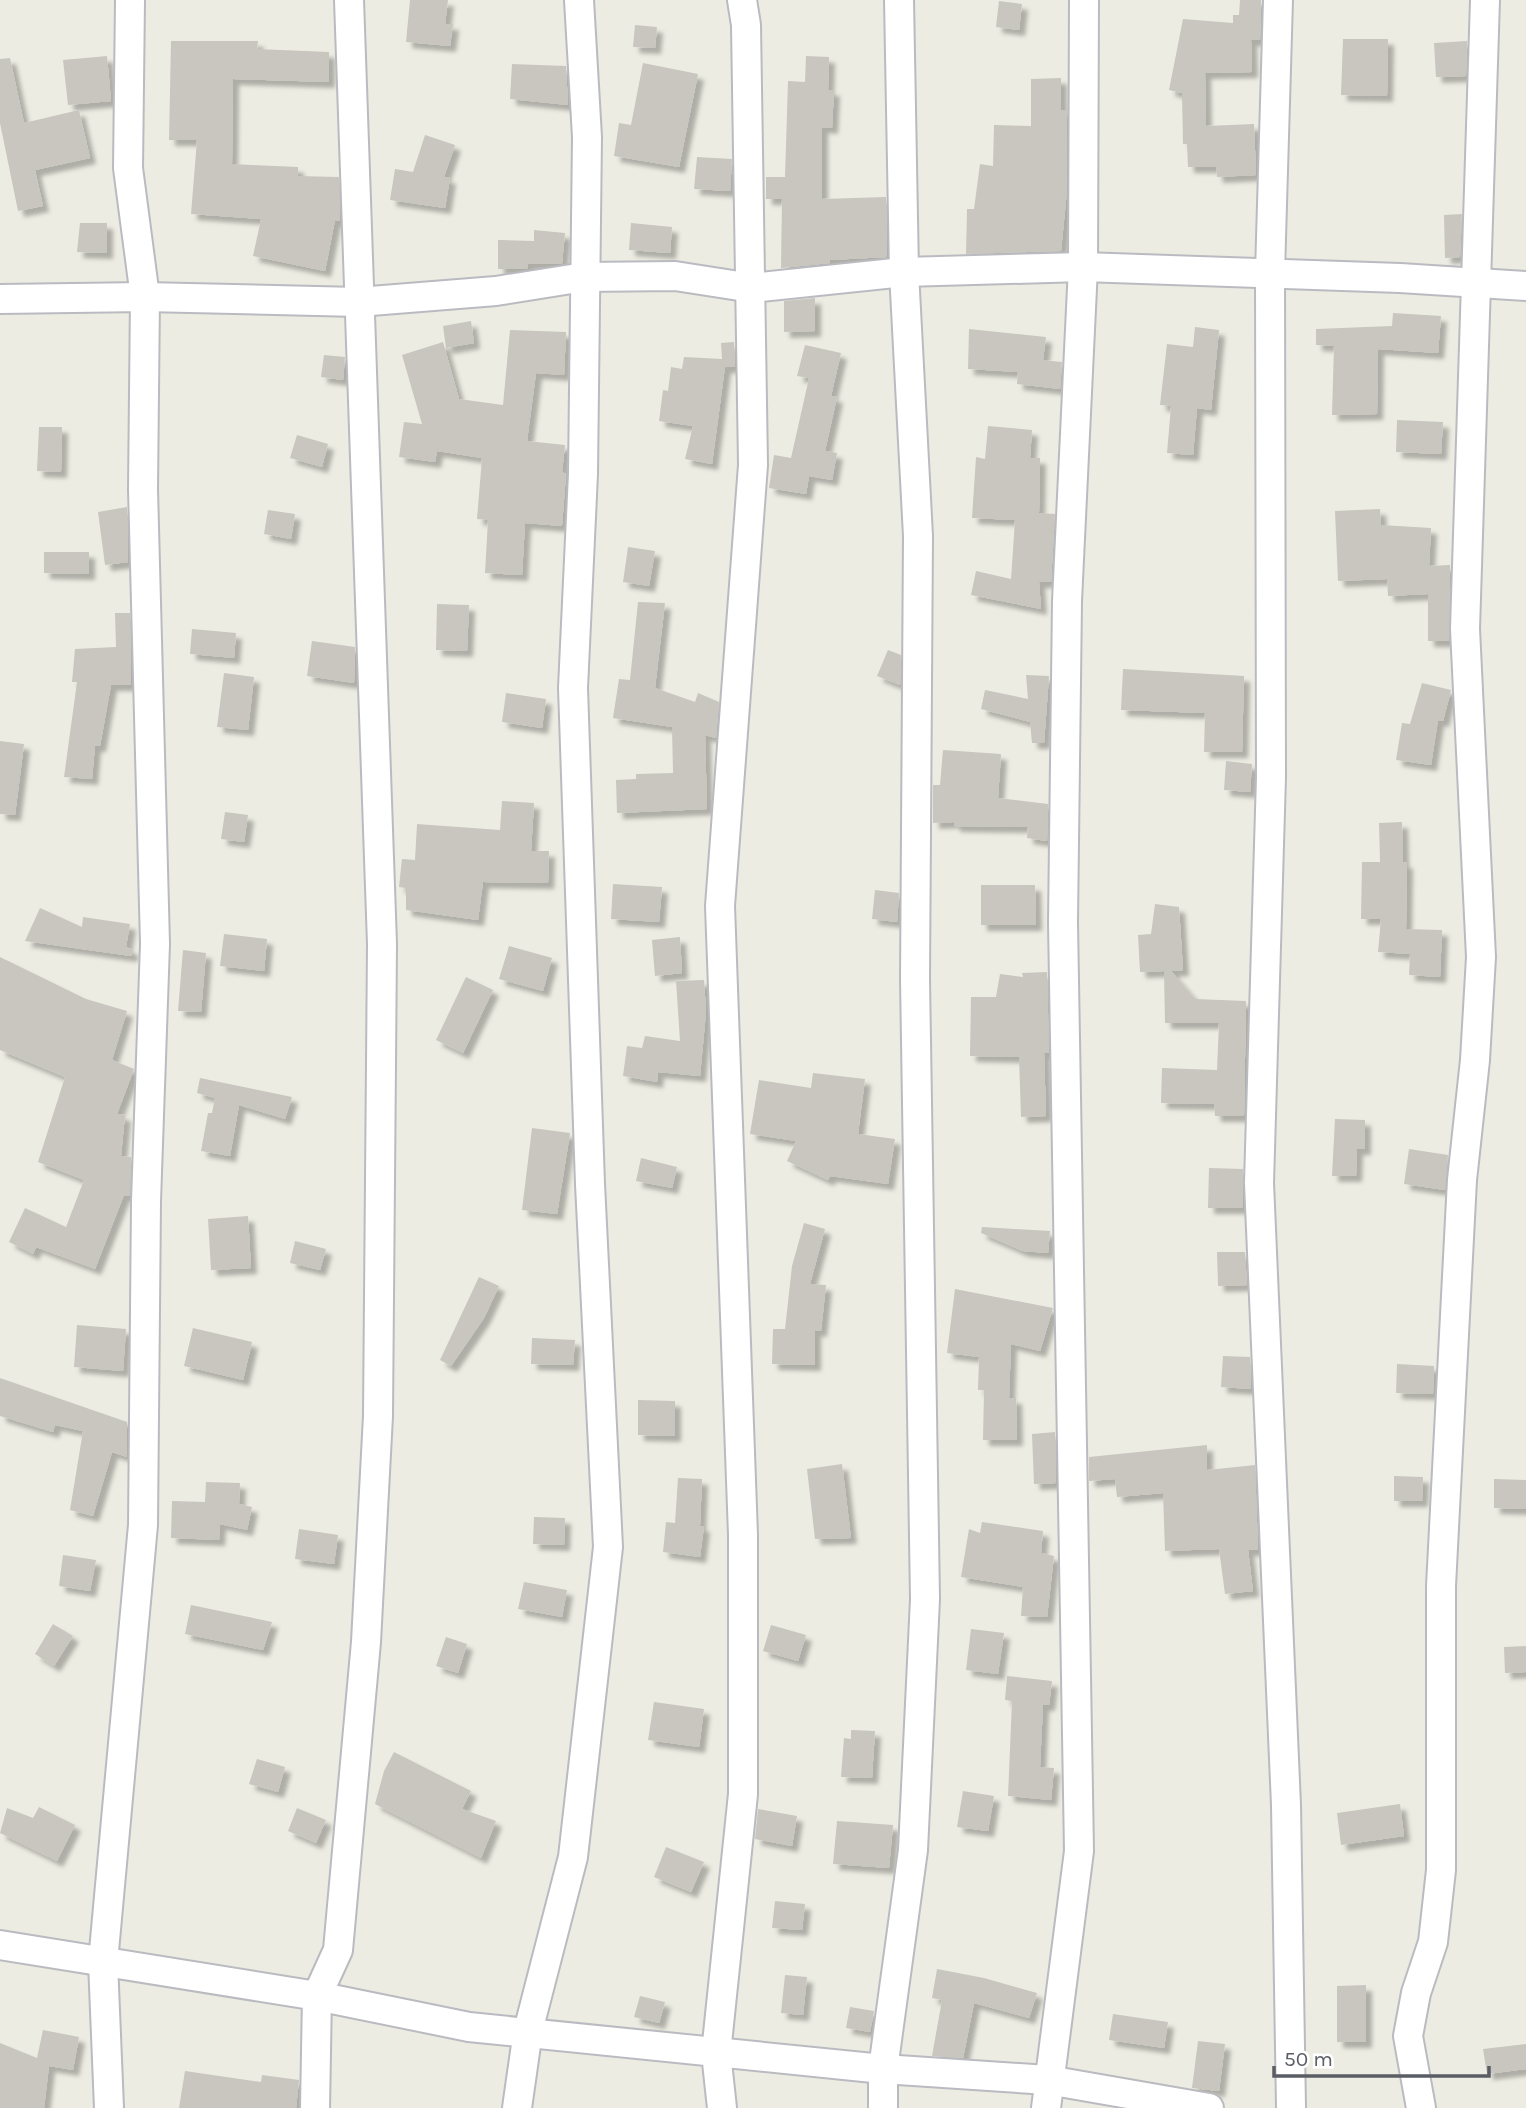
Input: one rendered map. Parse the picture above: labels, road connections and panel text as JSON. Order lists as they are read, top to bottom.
{
  "scale_bar": "50 m"
}
